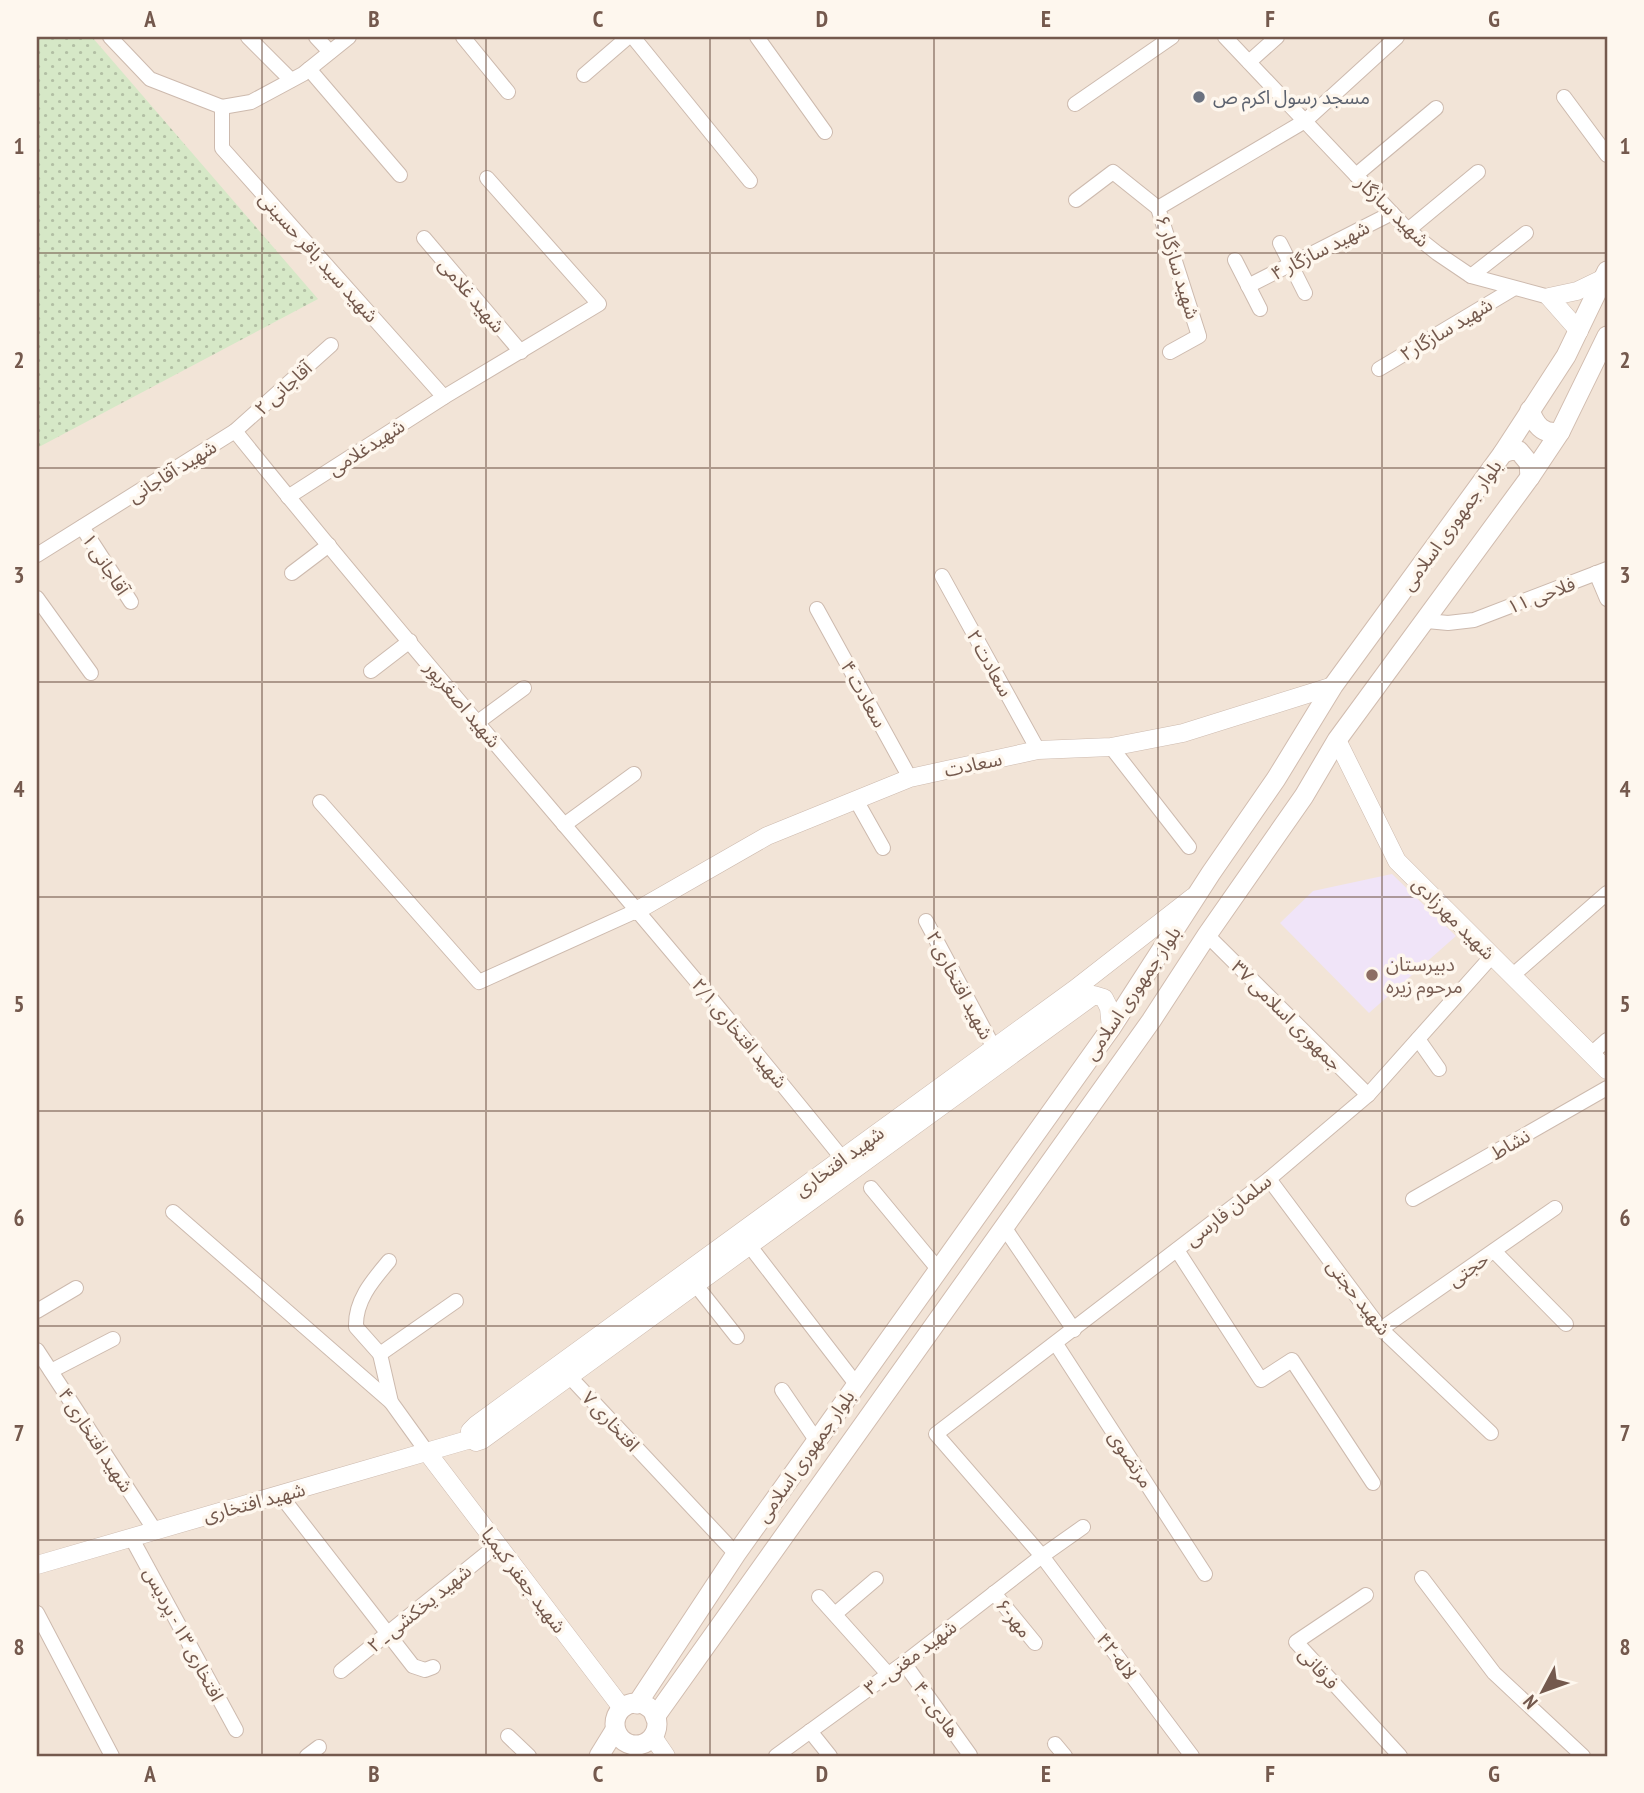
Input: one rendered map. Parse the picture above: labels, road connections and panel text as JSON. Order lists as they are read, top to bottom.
{
  "streets": {
    "main road": ["بلوار جمهوری اسلامی"],
    "street": [
      "شهید سازگار",
      "شهید سازگار ۴",
      "شهید سید باقر حسینی",
      "شهید سازگار ۶",
      "شهید غلامی",
      "شهید سازگار۲",
      "آقاجانی ۲",
      "شهیدغلامی",
      "شهید آقاجانی",
      "آقاجانی ۱",
      "فلاحی ۱۱",
      "سعادت ۲",
      "سعادت ۴",
      "شهید اصغرپور",
      "سعادت",
      "شهید مهرزادی",
      "شهید افتخاری ۲",
      "جمهوری اسلامی ۳۷",
      "شهید افتخاری ۲/۱",
      "نشاط",
      "شهید افتخاری",
      "سلمان فارسی",
      "حجتی",
      "شهید حجتی",
      "افتخاری ۷",
      "شهید افتخاری ۴",
      "مرتضوی",
      "شهید جعفر کیمیا",
      "شهید یخکشی ـ ۲",
      "مهر-۶",
      "افتخاری ۱۳ - پردیس",
      "لاله-۴۲",
      "شهید مغنی ـ ۳",
      "فرقانی",
      "هادی ـ ۴"
    ]
  },
  "crossings": [
    ["شهید سازگار", "شهید سازگار ۴"],
    ["شهید سازگار", "شهید سازگار ۶"],
    ["شهید سازگار", "شهید سازگار۲"],
    ["شهید سازگار", "بلوار جمهوری اسلامی"],
    ["شهید سید باقر حسینی", "شهیدغلامی"],
    ["شهید غلامی", "شهیدغلامی"],
    ["آقاجانی ۲", "شهید آقاجانی"],
    ["شهیدغلامی", "شهید آقاجانی"],
    ["شهیدغلامی", "شهید اصغرپور"],
    ["شهید آقاجانی", "آقاجانی ۱"],
    ["شهید آقاجانی", "شهید اصغرپور"],
    ["بلوار جمهوری اسلامی", "فلاحی ۱۱"],
    ["بلوار جمهوری اسلامی", "سعادت"],
    ["بلوار جمهوری اسلامی", "شهید مهرزادی"],
    ["بلوار جمهوری اسلامی", "جمهوری اسلامی ۳۷"],
    ["بلوار جمهوری اسلامی", "شهید افتخاری"],
    ["بلوار جمهوری اسلامی", "افتخاری ۷"],
    ["بلوار جمهوری اسلامی", "شهید جعفر کیمیا"],
    ["سعادت ۲", "سعادت"],
    ["سعادت ۴", "سعادت"],
    ["شهید اصغرپور", "سعادت"],
    ["شهید اصغرپور", "شهید افتخاری ۲/۱"],
    ["سعادت", "شهید افتخاری ۲/۱"],
    ["شهید مهرزادی", "سلمان فارسی"],
    ["شهید افتخاری ۲", "شهید افتخاری"],
    ["جمهوری اسلامی ۳۷", "سلمان فارسی"],
    ["شهید افتخاری ۲/۱", "شهید افتخاری"],
    ["شهید افتخاری", "شهید افتخاری ۴"],
    ["شهید افتخاری", "شهید جعفر کیمیا"],
    ["شهید افتخاری", "افتخاری ۱۳ - پردیس"],
    ["سلمان فارسی", "شهید حجتی"],
    ["سلمان فارسی", "مرتضوی"],
    ["سلمان فارسی", "لاله-۴۲"],
    ["حجتی", "شهید حجتی"],
    ["شهید جعفر کیمیا", "شهید یخکشی ـ ۲"],
    ["مهر-۶", "شهید مغنی ـ ۳"],
    ["لاله-۴۲", "شهید مغنی ـ ۳"],
    ["شهید مغنی ـ ۳", "هادی ـ ۴"]
  ],
  "places": ["مسجد رسول اکرم ص", "دبیرستان مرحوم زیره"],
  "north": "bottom left",
  "grid": {
    "columns": [
      "A",
      "B",
      "C",
      "D",
      "E",
      "F",
      "G"
    ],
    "rows": [
      "1",
      "2",
      "3",
      "4",
      "5",
      "6",
      "7",
      "8"
    ]
  }
}
